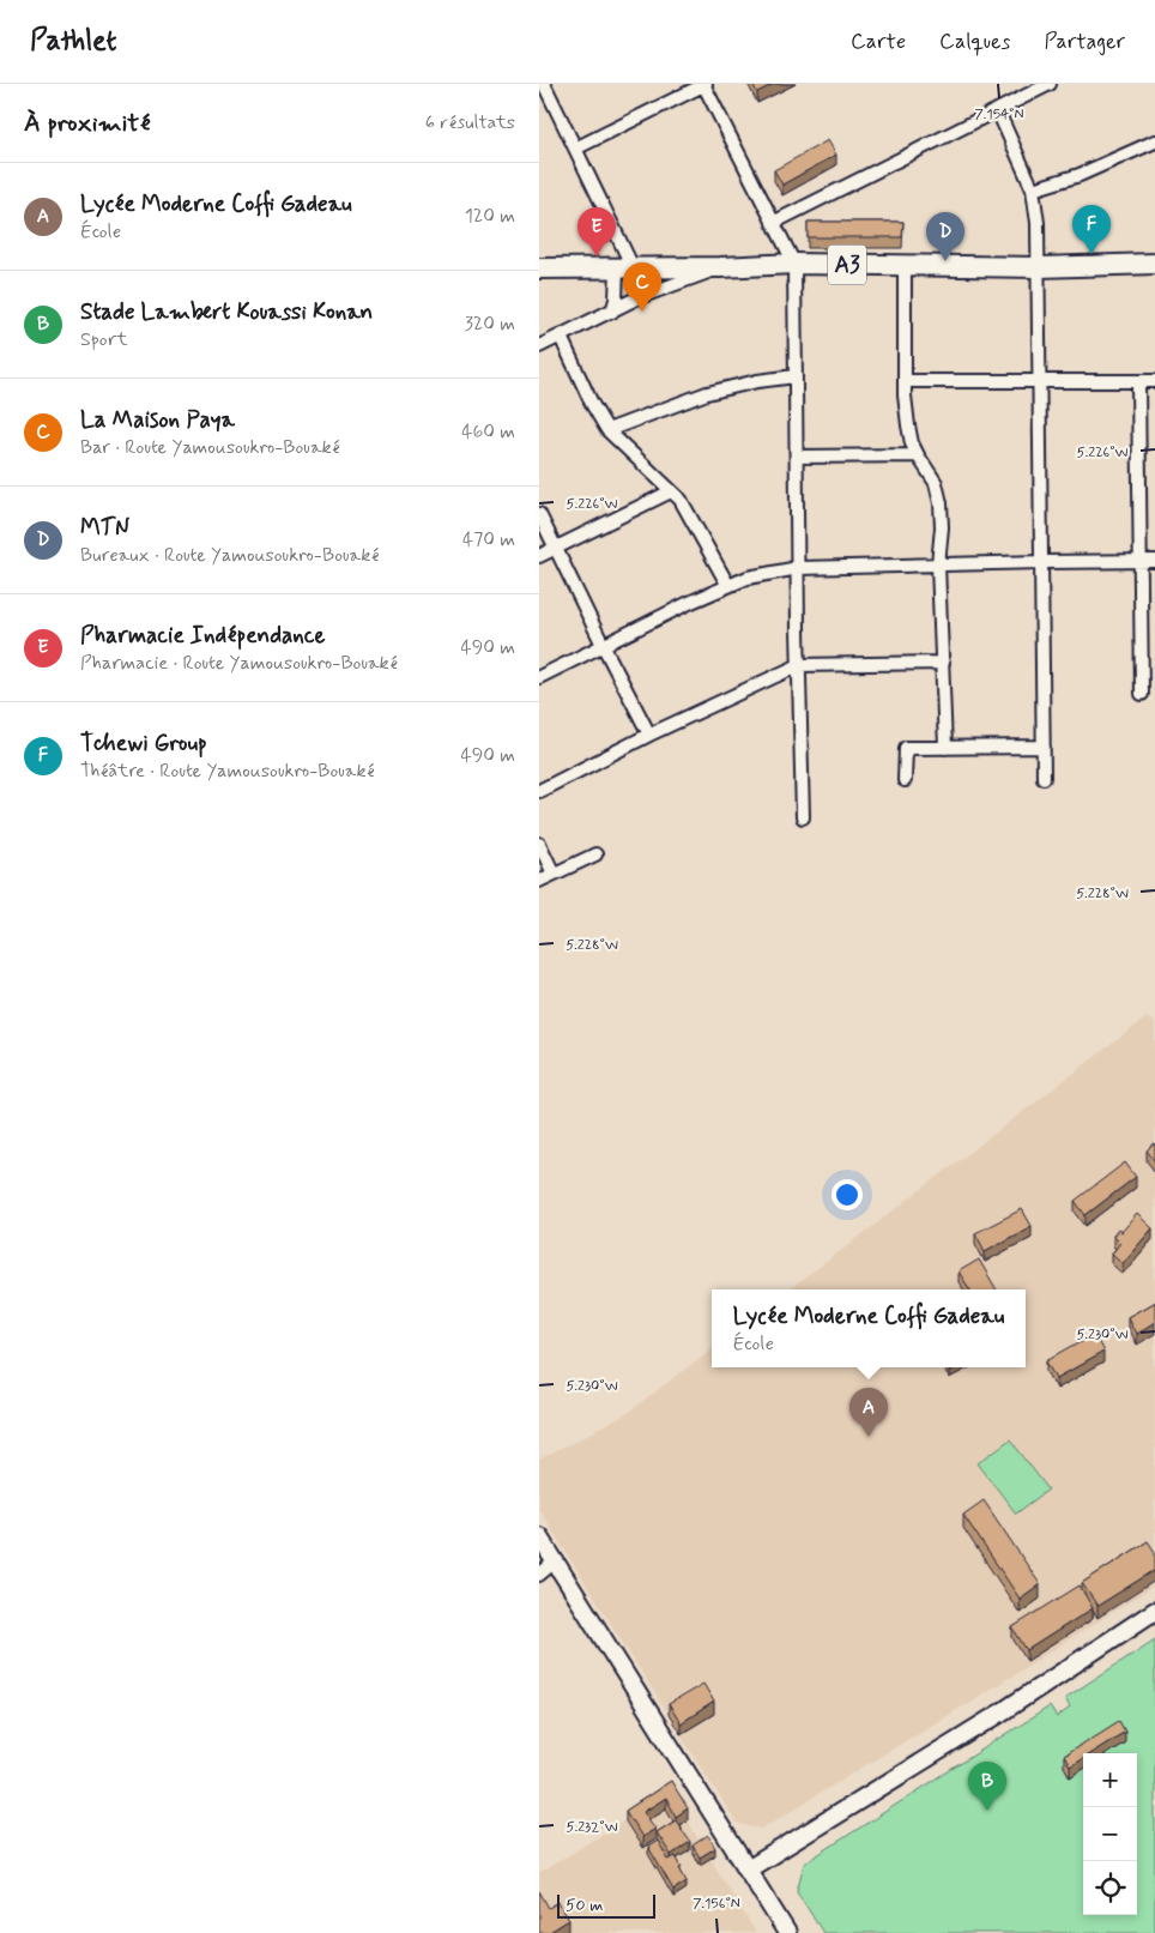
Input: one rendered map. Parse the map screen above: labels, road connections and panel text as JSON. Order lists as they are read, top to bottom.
{
  "streets": {
    "main road": ["A3"]
  },
  "scale_bar": "50 m",
  "page": {
    "header": "Pathlet",
    "nav": ["Carte", "Calques", "Partager"],
    "heading": ["À proximité", "6 résultats"],
    "list": [
      {
        "mark": "A",
        "name": "Lycée Moderne Coffi Gadeau",
        "note": "École",
        "value": "120 m"
      },
      {
        "mark": "B",
        "name": "Stade Lambert Kouassi Konan",
        "note": "Sport",
        "value": "320 m"
      },
      {
        "mark": "C",
        "name": "La Maison Paya",
        "note": "Bar · Route Yamousoukro-Bouaké",
        "value": "460 m"
      },
      {
        "mark": "D",
        "name": "MTN",
        "note": "Bureaux · Route Yamousoukro-Bouaké",
        "value": "470 m"
      },
      {
        "mark": "E",
        "name": "Pharmacie Indépendance",
        "note": "Pharmacie · Route Yamousoukro-Bouaké",
        "value": "490 m"
      },
      {
        "mark": "F",
        "name": "Tchewi Group",
        "note": "Théâtre · Route Yamousoukro-Bouaké",
        "value": "490 m"
      }
    ],
    "pins": [
      "F",
      "E",
      "D",
      "C",
      "A",
      "B"
    ],
    "popup": ["Lycée Moderne Coffi Gadeau", "École"],
    "map_buttons": ["+", "−"],
    "scale": "50 m"
  },
  "coordinates": [
    "7.154°N",
    "5.226°W",
    "5.228°W",
    "5.230°W",
    "5.232°W",
    "7.156°N"
  ]
}
